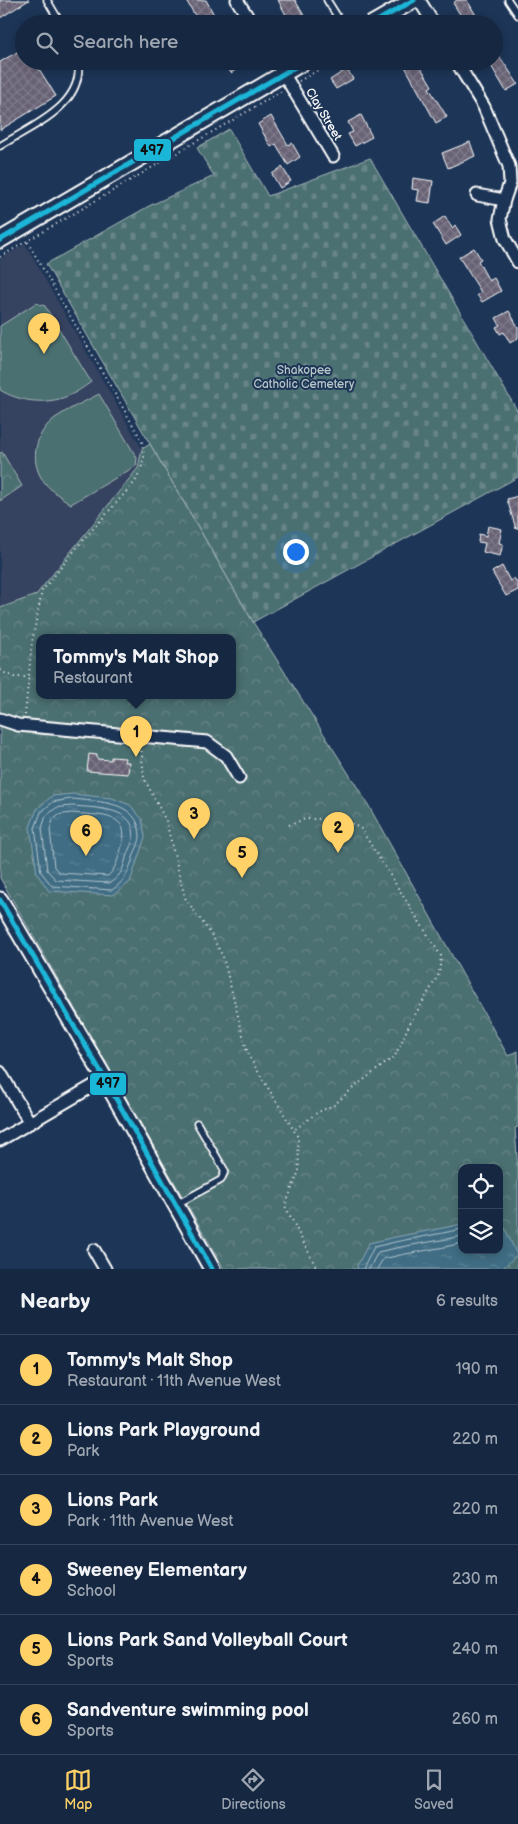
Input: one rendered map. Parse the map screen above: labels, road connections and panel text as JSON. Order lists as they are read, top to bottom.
{
  "streets": {
    "street": ["Clay Street"]
  },
  "parks": ["Shakopee Catholic Cemetery"],
  "lines": ["transit line 497"],
  "page": {
    "search": "Search here",
    "pins": [
      "4",
      "1",
      "3",
      "2",
      "6",
      "5"
    ],
    "popup": ["Tommy's Malt Shop", "Restaurant"],
    "heading": ["Nearby", "6 results"],
    "list": [
      {
        "mark": "1",
        "name": "Tommy's Malt Shop",
        "note": "Restaurant · 11th Avenue West",
        "value": "190 m"
      },
      {
        "mark": "2",
        "name": "Lions Park Playground",
        "note": "Park",
        "value": "220 m"
      },
      {
        "mark": "3",
        "name": "Lions Park",
        "note": "Park · 11th Avenue West",
        "value": "220 m"
      },
      {
        "mark": "4",
        "name": "Sweeney Elementary",
        "note": "School",
        "value": "230 m"
      },
      {
        "mark": "5",
        "name": "Lions Park Sand Volleyball Court",
        "note": "Sports",
        "value": "240 m"
      },
      {
        "mark": "6",
        "name": "Sandventure swimming pool",
        "note": "Sports",
        "value": "260 m"
      }
    ],
    "nav": ["Map", "Directions", "Saved"]
  }
}
